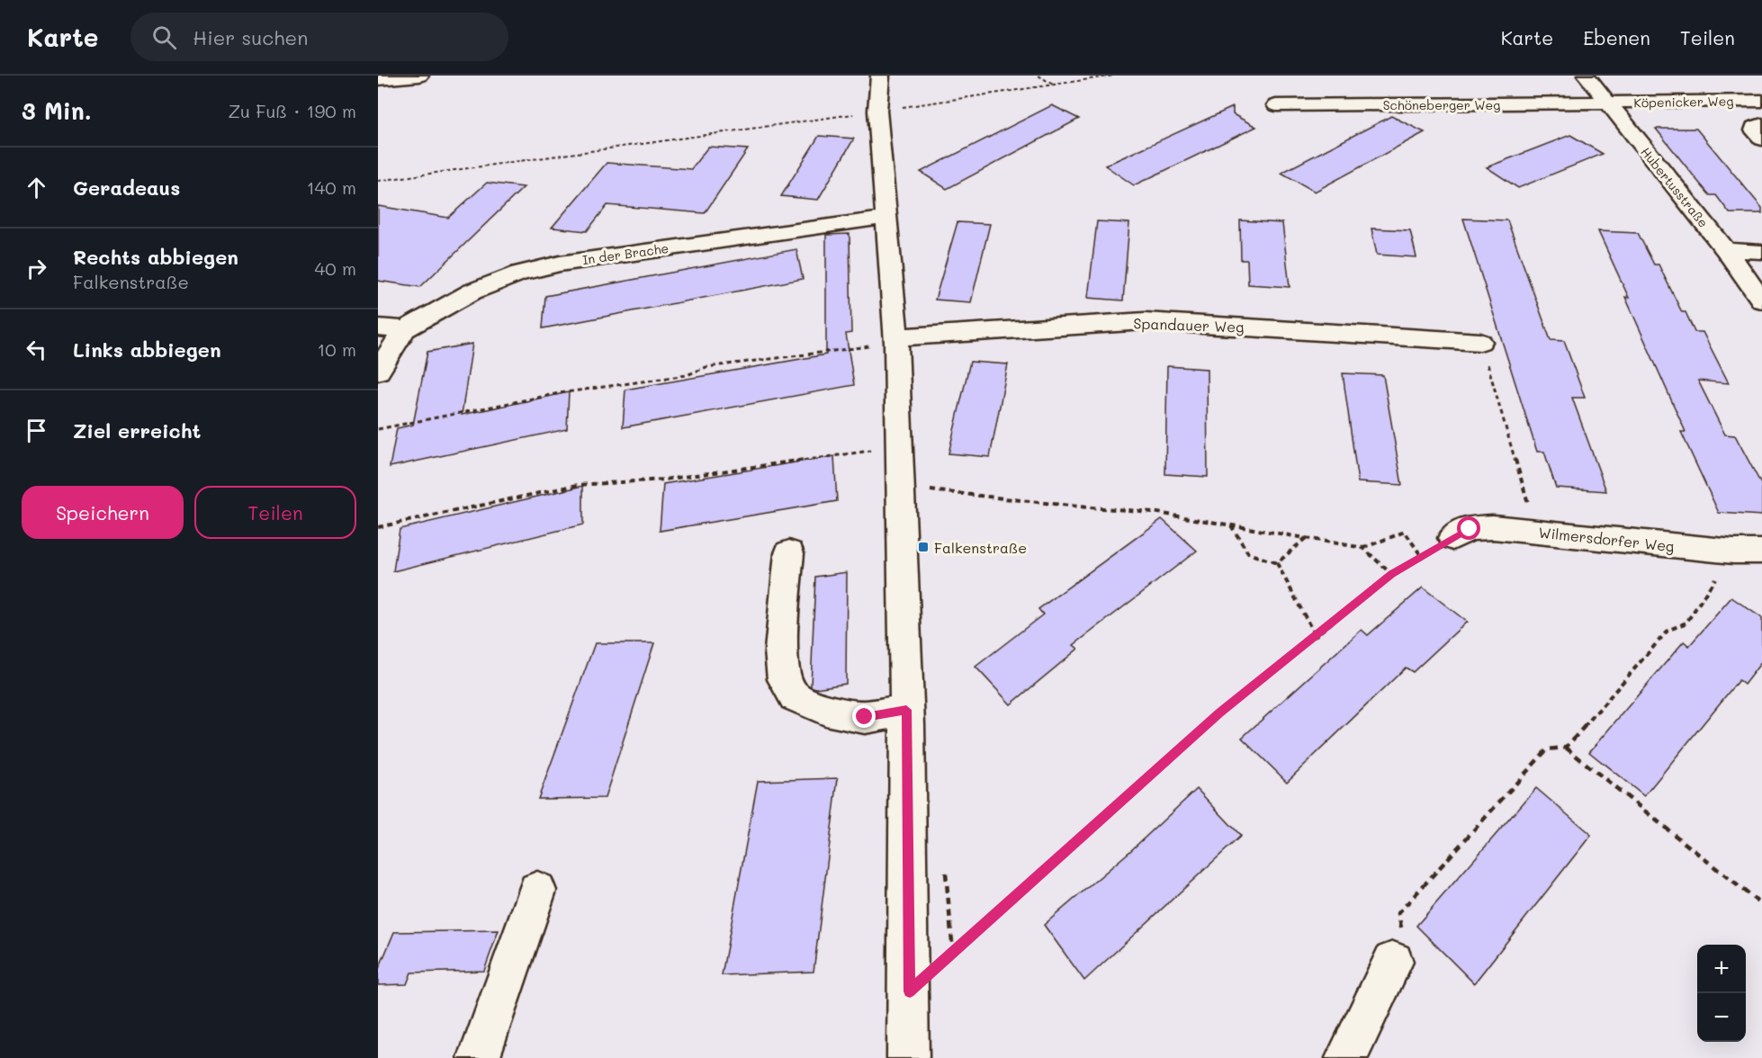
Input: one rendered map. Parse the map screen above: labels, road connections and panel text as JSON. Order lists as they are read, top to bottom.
{
  "streets": {
    "street": [
      "Köpenicker Weg",
      "Schöneberger Weg",
      "Hubertusstraße",
      "In der Brache",
      "Spandauer Weg",
      "Wilmersdorfer Weg"
    ]
  },
  "crossings": [
    ["Köpenicker Weg", "Schöneberger Weg"],
    ["Köpenicker Weg", "Hubertusstraße"],
    ["Schöneberger Weg", "Hubertusstraße"]
  ],
  "places": {
    "transit": ["Falkenstraße"]
  },
  "page": {
    "header": "Karte",
    "search": "Hier suchen",
    "nav": ["Karte", "Ebenen", "Teilen"],
    "heading": ["3 Min.", "Zu Fuß · 190 m"],
    "list": [
      ["Geradeaus", "140 m"],
      ["Rechts abbiegen", "Falkenstraße", "40 m"],
      ["Links abbiegen", "10 m"],
      "Ziel erreicht"
    ],
    "buttons": ["Speichern", "Teilen"],
    "map_buttons": ["+", "−"]
  }
}
